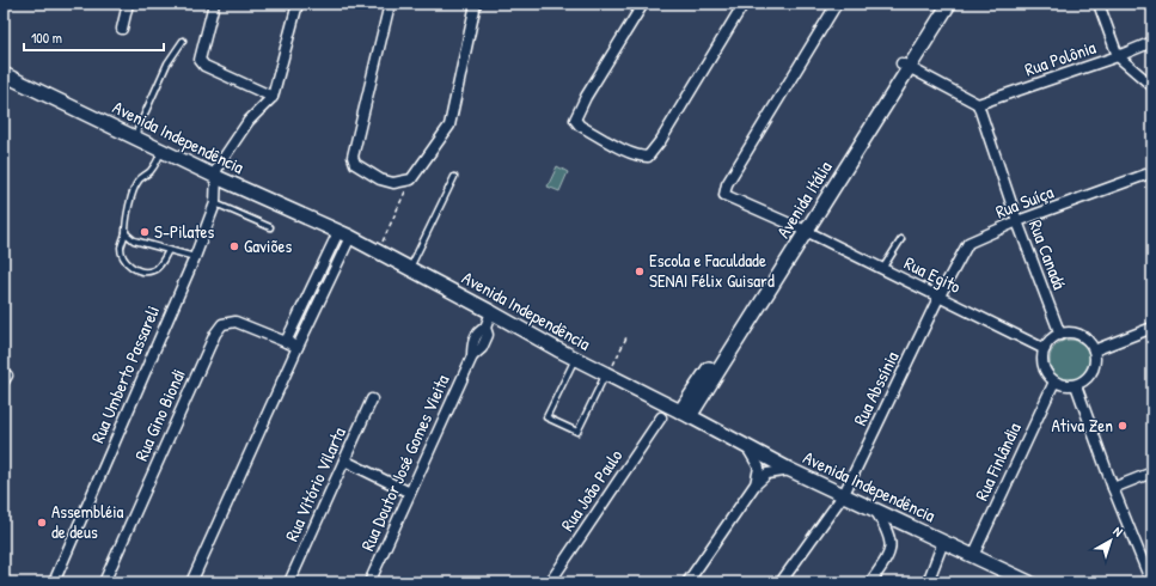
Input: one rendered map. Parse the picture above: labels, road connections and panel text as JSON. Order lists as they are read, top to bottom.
{
  "streets": {
    "main road": ["Avenida Independência", "Avenida Itália"],
    "street": [
      "Rua Polônia",
      "Rua Suíça",
      "Rua Canadá",
      "Rua Egito",
      "Rua Umberto Passareli",
      "Rua Abssínia",
      "Rua Gino Biondi",
      "Rua Finlândia",
      "Rua Doutor José Gomes Vieita",
      "Rua Vitório Vilarta",
      "Rua João Paulo"
    ]
  },
  "crossings": [
    ["Rua Polônia", "Rua Canadá"],
    ["Avenida Independência", "Avenida Itália"],
    ["Avenida Independência", "Rua Umberto Passareli"],
    ["Avenida Independência", "Rua Abssínia"],
    ["Avenida Independência", "Rua Finlândia"],
    ["Avenida Independência", "Rua Doutor José Gomes Vieita"],
    ["Avenida Itália", "Rua Egito"],
    ["Rua Suíça", "Rua Canadá"],
    ["Rua Suíça", "Rua Egito"],
    ["Rua Suíça", "Rua Abssínia"],
    ["Rua Canadá", "Rua Egito"],
    ["Rua Canadá", "Rua Finlândia"],
    ["Rua Egito", "Rua Abssínia"],
    ["Rua Egito", "Rua Finlândia"]
  ],
  "places": [
    "S-Pilates",
    "Gaviões",
    "Escola e Faculdade SENAI Félix Guisard",
    "Ativa Zen",
    "Assembléia de deus"
  ],
  "scale_bar": "100 m",
  "north": "top right"
}
